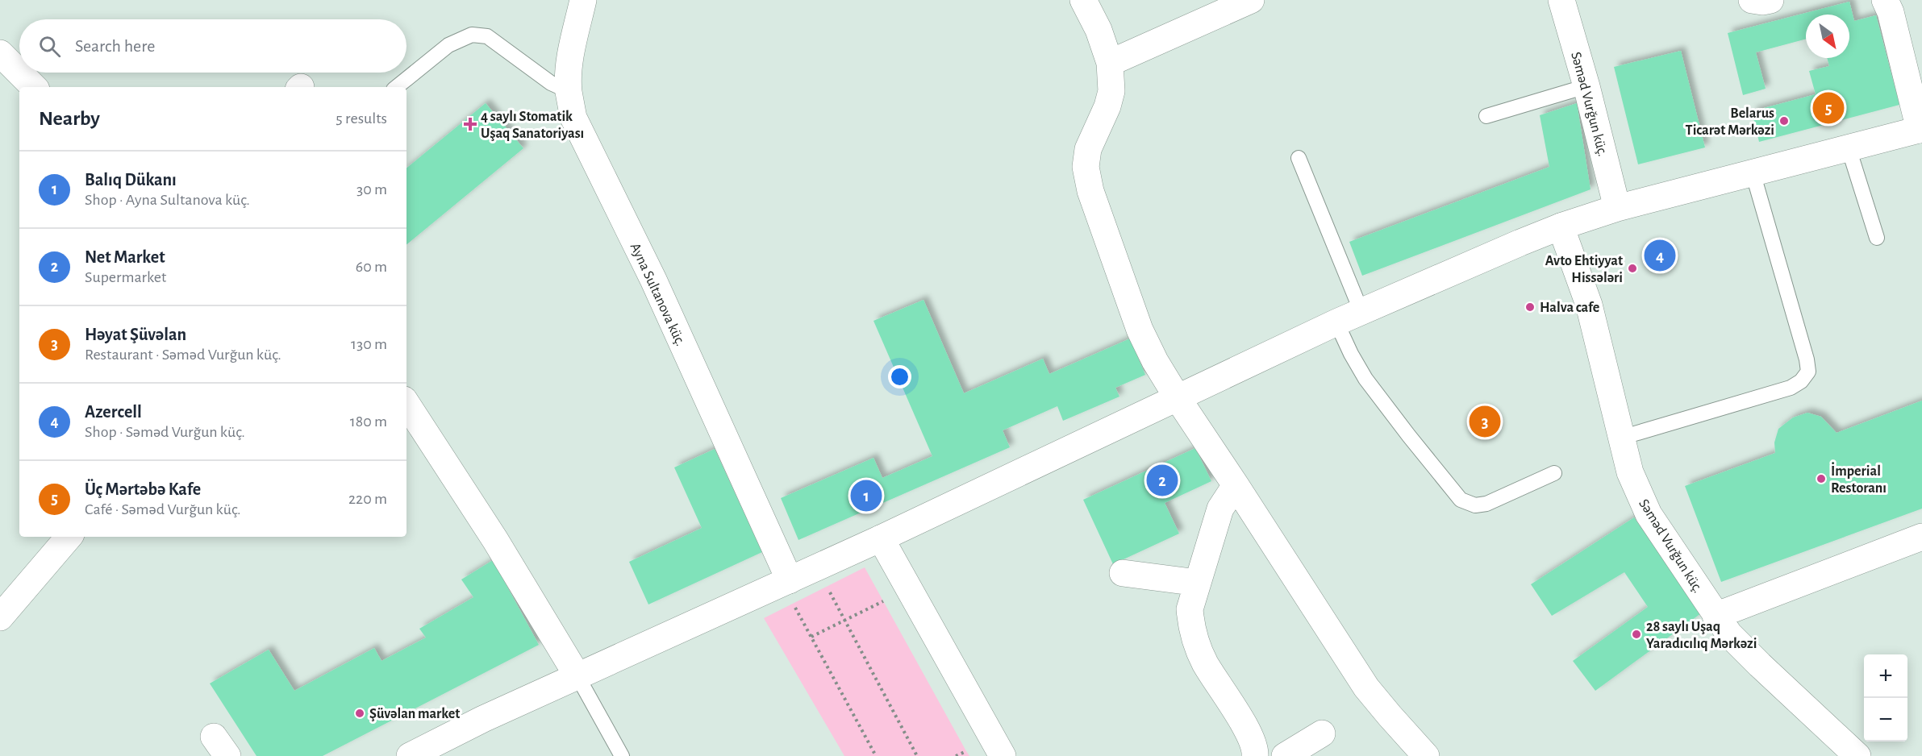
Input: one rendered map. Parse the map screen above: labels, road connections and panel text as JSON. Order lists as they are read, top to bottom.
{
  "streets": {
    "street": ["Səməd Vurğun küç.", "Ayna Sultanova küç."]
  },
  "places": {
    "other": [
      "Belarus Ticarət Mərkəzi",
      "Avto Ehtiyyat Hissələri",
      "Halva cafe",
      "İmperial Restoranı",
      "28 saylı Uşaq Yaradıcılıq Mərkəzi",
      "Şüvəlan market"
    ],
    "health": ["4 saylı Stomatik Uşaq Sanatoriyası"]
  },
  "north": "bottom right",
  "page": {
    "search": "Search here",
    "heading": ["Nearby", "5 results"],
    "pins": [
      "5",
      "4",
      "3",
      "2",
      "1"
    ],
    "list": [
      {
        "mark": "1",
        "name": "Balıq Dükanı",
        "note": "Shop · Ayna Sultanova küç.",
        "value": "30 m"
      },
      {
        "mark": "2",
        "name": "Net Market",
        "note": "Supermarket",
        "value": "60 m"
      },
      {
        "mark": "3",
        "name": "Həyat Şüvəlan",
        "note": "Restaurant · Səməd Vurğun küç.",
        "value": "130 m"
      },
      {
        "mark": "4",
        "name": "Azercell",
        "note": "Shop · Səməd Vurğun küç.",
        "value": "180 m"
      },
      {
        "mark": "5",
        "name": "Üç Mərtəbə Kafe",
        "note": "Café · Səməd Vurğun küç.",
        "value": "220 m"
      }
    ],
    "map_buttons": ["+", "−"]
  }
}
